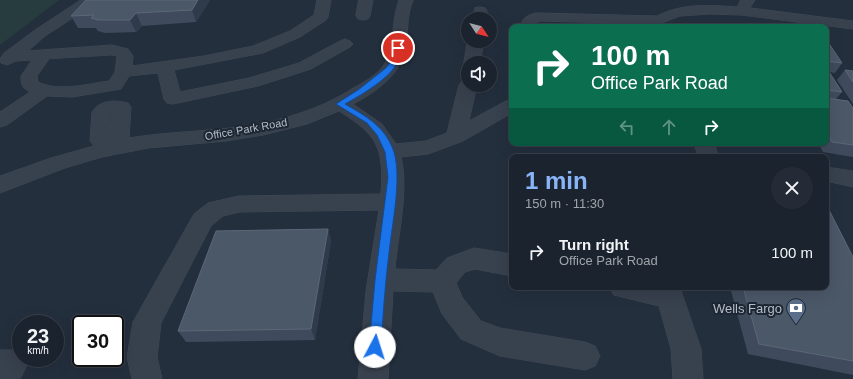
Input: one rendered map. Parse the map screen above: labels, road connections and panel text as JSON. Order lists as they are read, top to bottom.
{
  "streets": {
    "street": ["Office Park Road"]
  },
  "places": {
    "bank": ["Wells Fargo"]
  },
  "north": "bottom right",
  "page": {
    "turn": ["100 m", "Office Park Road"],
    "heading": ["1 min", "150 m · 11:30"],
    "list": [
      {
        "name": "Turn right",
        "note": "Office Park Road",
        "value": "100 m"
      }
    ],
    "speed": "23 km/h",
    "limit": "30"
  }
}
